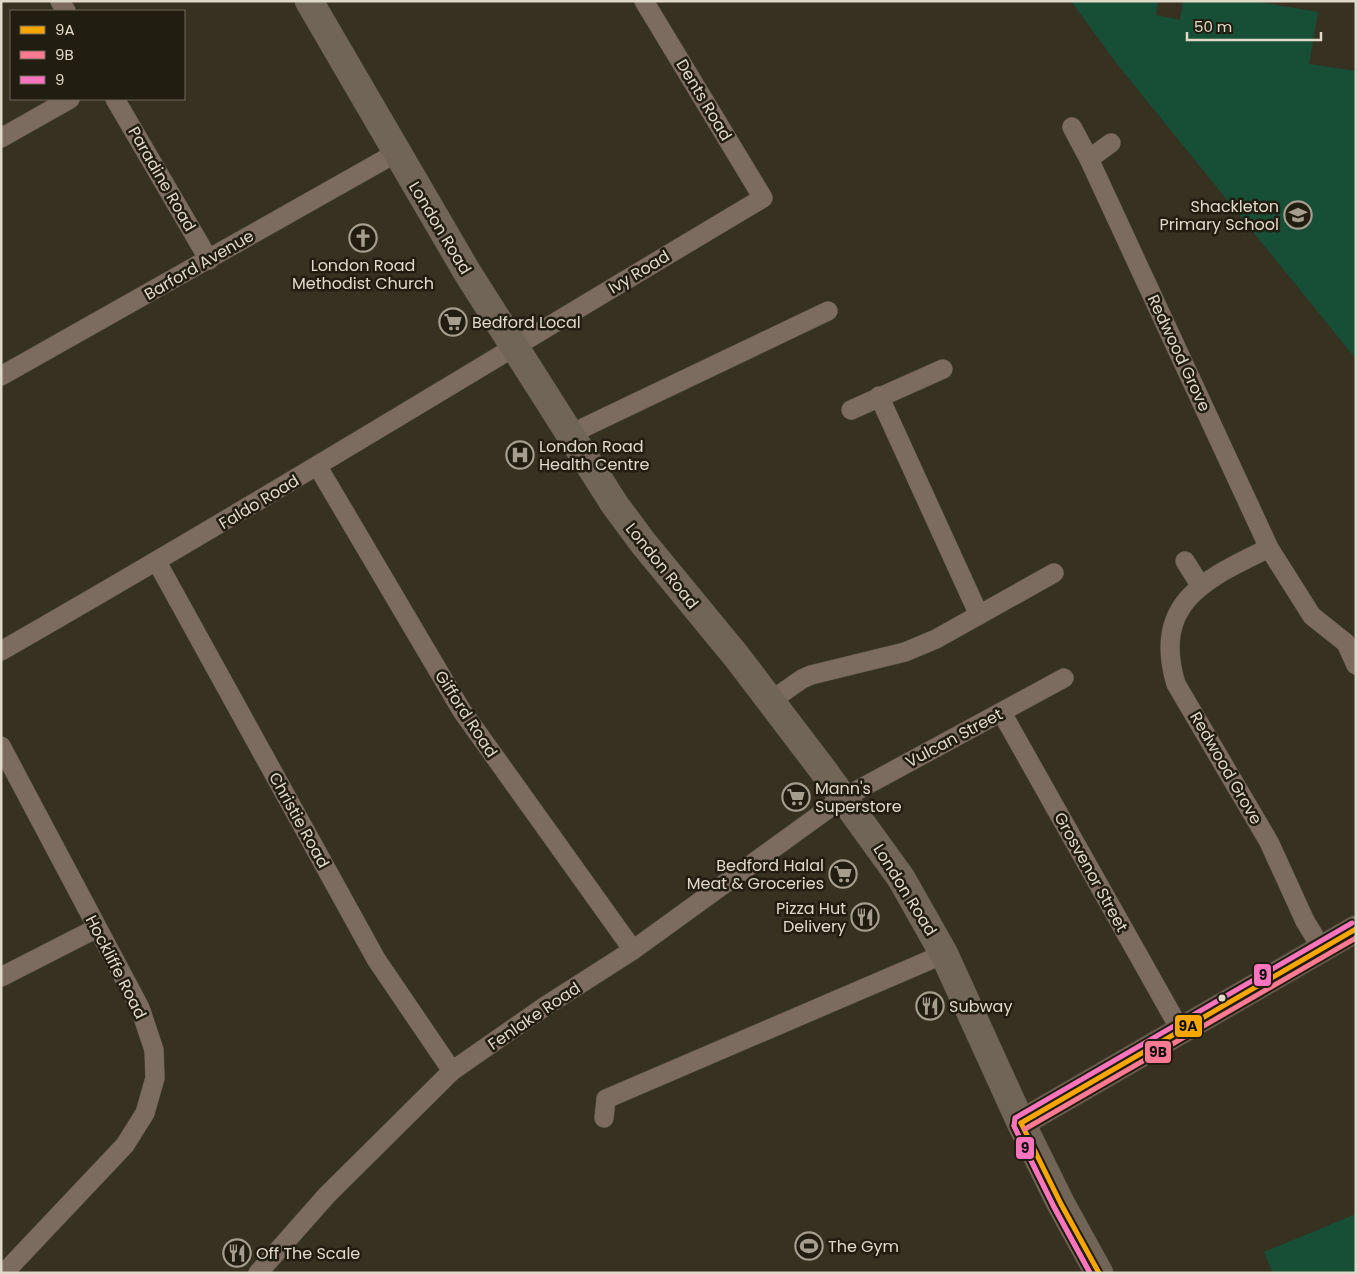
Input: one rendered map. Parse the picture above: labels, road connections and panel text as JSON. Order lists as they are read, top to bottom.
{
  "streets": {
    "main road": ["London Road"],
    "street": [
      "Dents Road",
      "Paradine Road",
      "Barford Avenue",
      "Ivy Road",
      "Redwood Grove",
      "Faldo Road",
      "Gifford Road",
      "Vulcan Street",
      "Christie Road",
      "Grosvenor Street",
      "Hockliffe Road",
      "Fenlake Road"
    ]
  },
  "crossings": [
    ["Dents Road", "Ivy Road"],
    ["Paradine Road", "Barford Avenue"],
    ["London Road", "Barford Avenue"],
    ["London Road", "Ivy Road"],
    ["London Road", "Faldo Road"],
    ["London Road", "Vulcan Street"],
    ["London Road", "Fenlake Road"],
    ["Ivy Road", "Faldo Road"],
    ["Faldo Road", "Gifford Road"],
    ["Faldo Road", "Christie Road"],
    ["Gifford Road", "Fenlake Road"],
    ["Vulcan Street", "Grosvenor Street"],
    ["Vulcan Street", "Fenlake Road"],
    ["Christie Road", "Fenlake Road"]
  ],
  "places": {
    "school or university": ["Shackleton Primary School"],
    "church": ["London Road Methodist Church"],
    "supermarket": ["Bedford Local", "Mann's Superstore", "Bedford Halal Meat & Groceries"],
    "hospital": ["London Road Health Centre"],
    "restaurant": ["Pizza Hut Delivery", "Subway", "Off The Scale"],
    "sports": ["The Gym"]
  },
  "lines": ["transit line 9", "transit line 9A", "transit line 9B"],
  "legend": ["9A", "9B", "9"],
  "scale_bar": "50 m"
}
